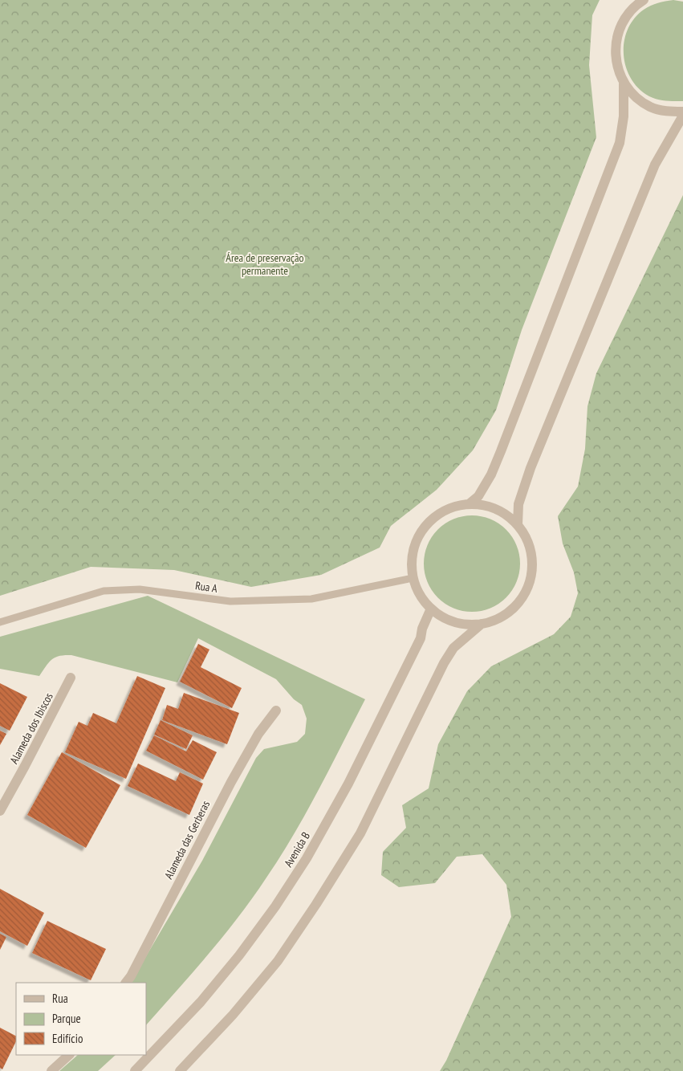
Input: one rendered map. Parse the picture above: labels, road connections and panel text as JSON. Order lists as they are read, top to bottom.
{
  "streets": {
    "street": ["Alameda dos Ibiscos", "Alameda das Gerberas", "Avenida B"],
    "lane": ["Rua A"]
  },
  "crossings": [
    ["Rua A", "Avenida B"]
  ],
  "parks": ["Área de preservação permanente"],
  "legend": ["Rua", "Parque", "Edifício"]
}
